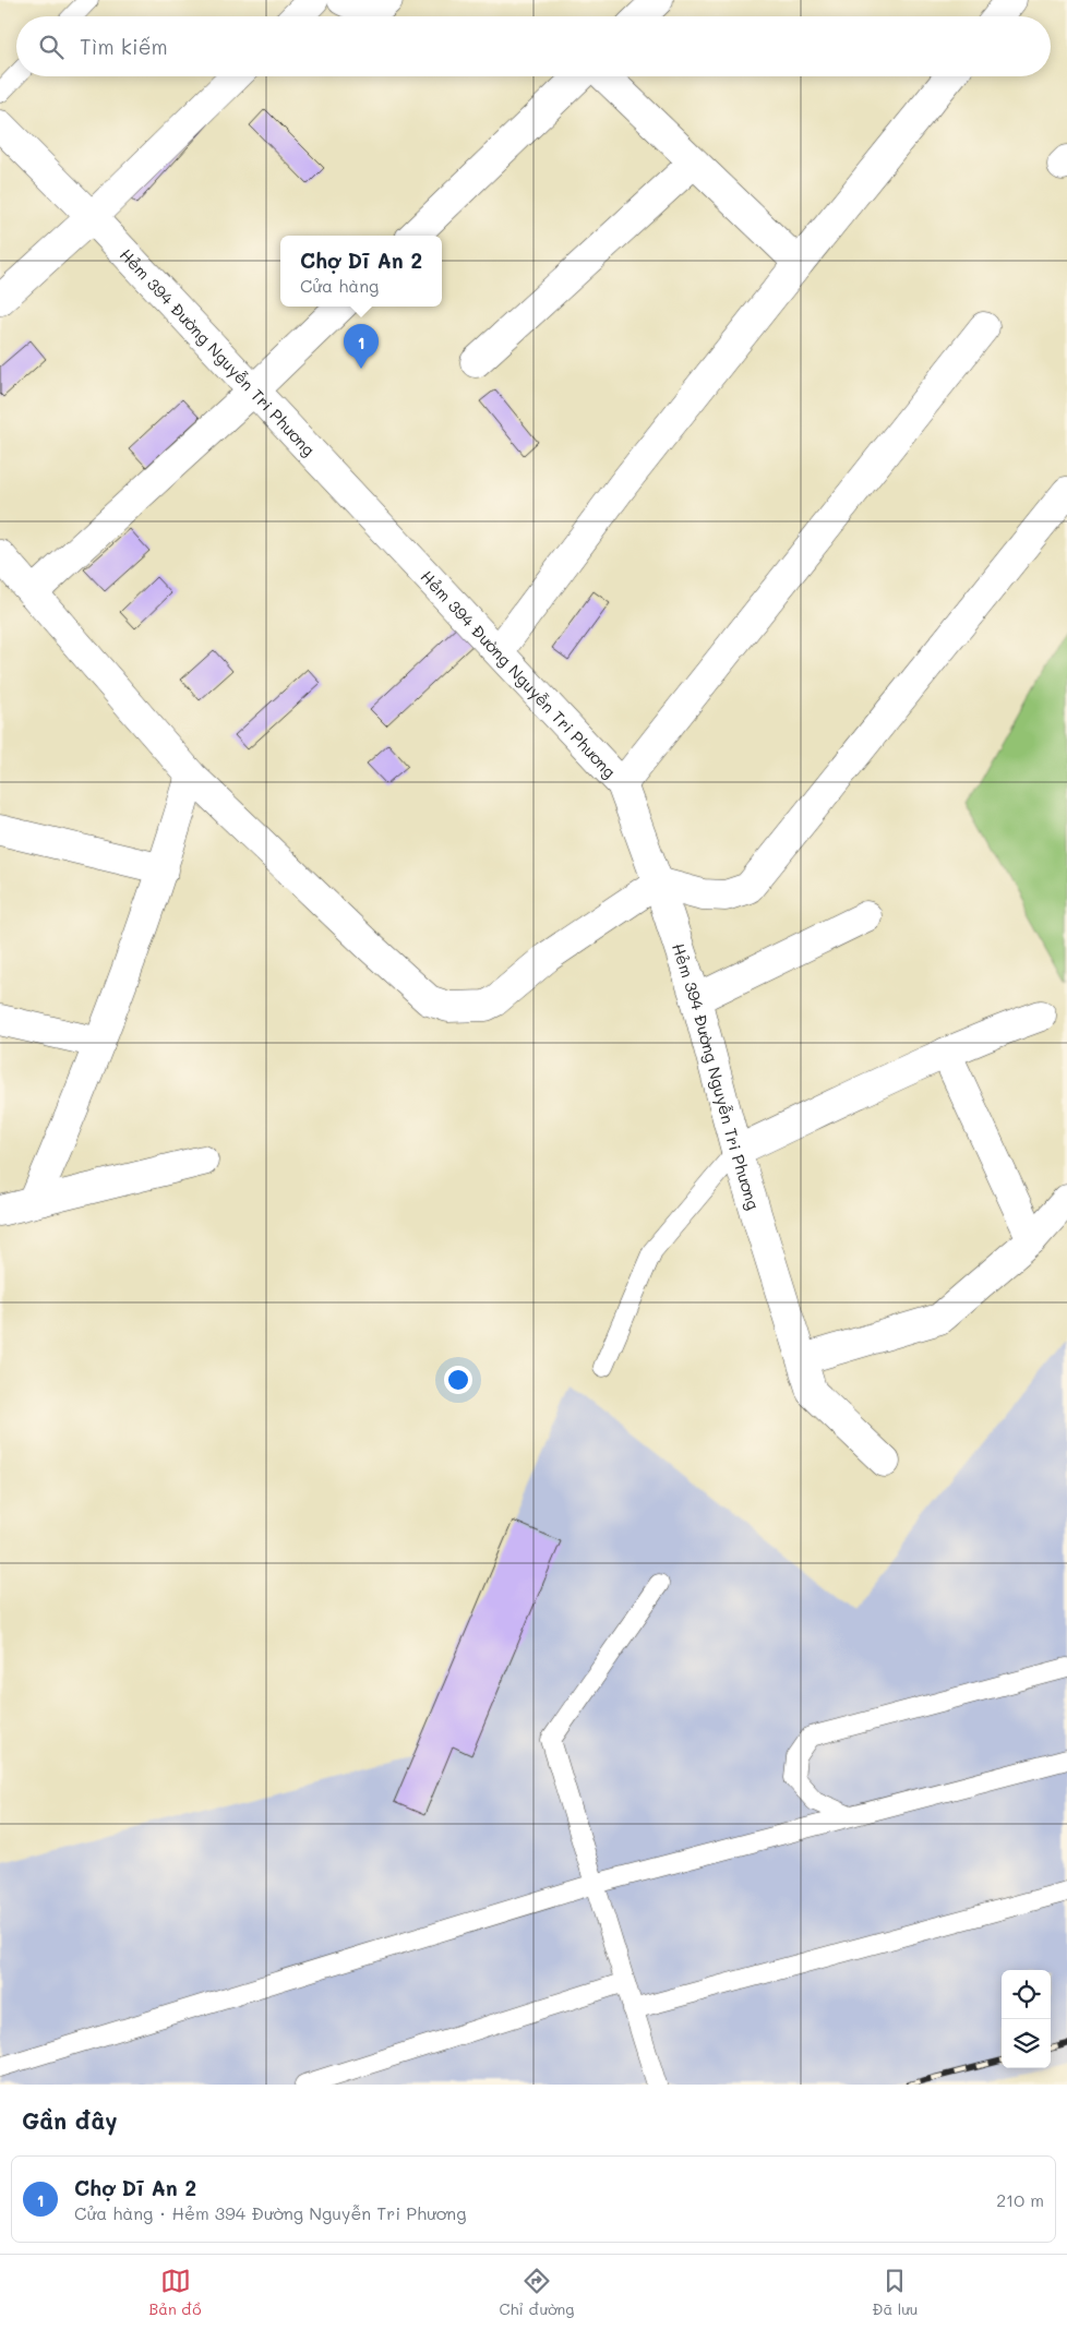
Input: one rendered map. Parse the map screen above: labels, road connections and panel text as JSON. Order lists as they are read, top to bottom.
{
  "streets": {
    "street": ["Hẻm 394 Đường Nguyễn Tri Phương"]
  },
  "page": {
    "search": "Tìm kiếm",
    "popup": ["Chợ Dĩ An 2", "Cửa hàng"],
    "pins": "1",
    "heading": "Gần đây",
    "list": [
      {
        "mark": "1",
        "name": "Chợ Dĩ An 2",
        "note": "Cửa hàng · Hẻm 394 Đường Nguyễn Tri Phương",
        "value": "210 m"
      }
    ],
    "nav": ["Bản đồ", "Chỉ đường", "Đã lưu"]
  }
}
